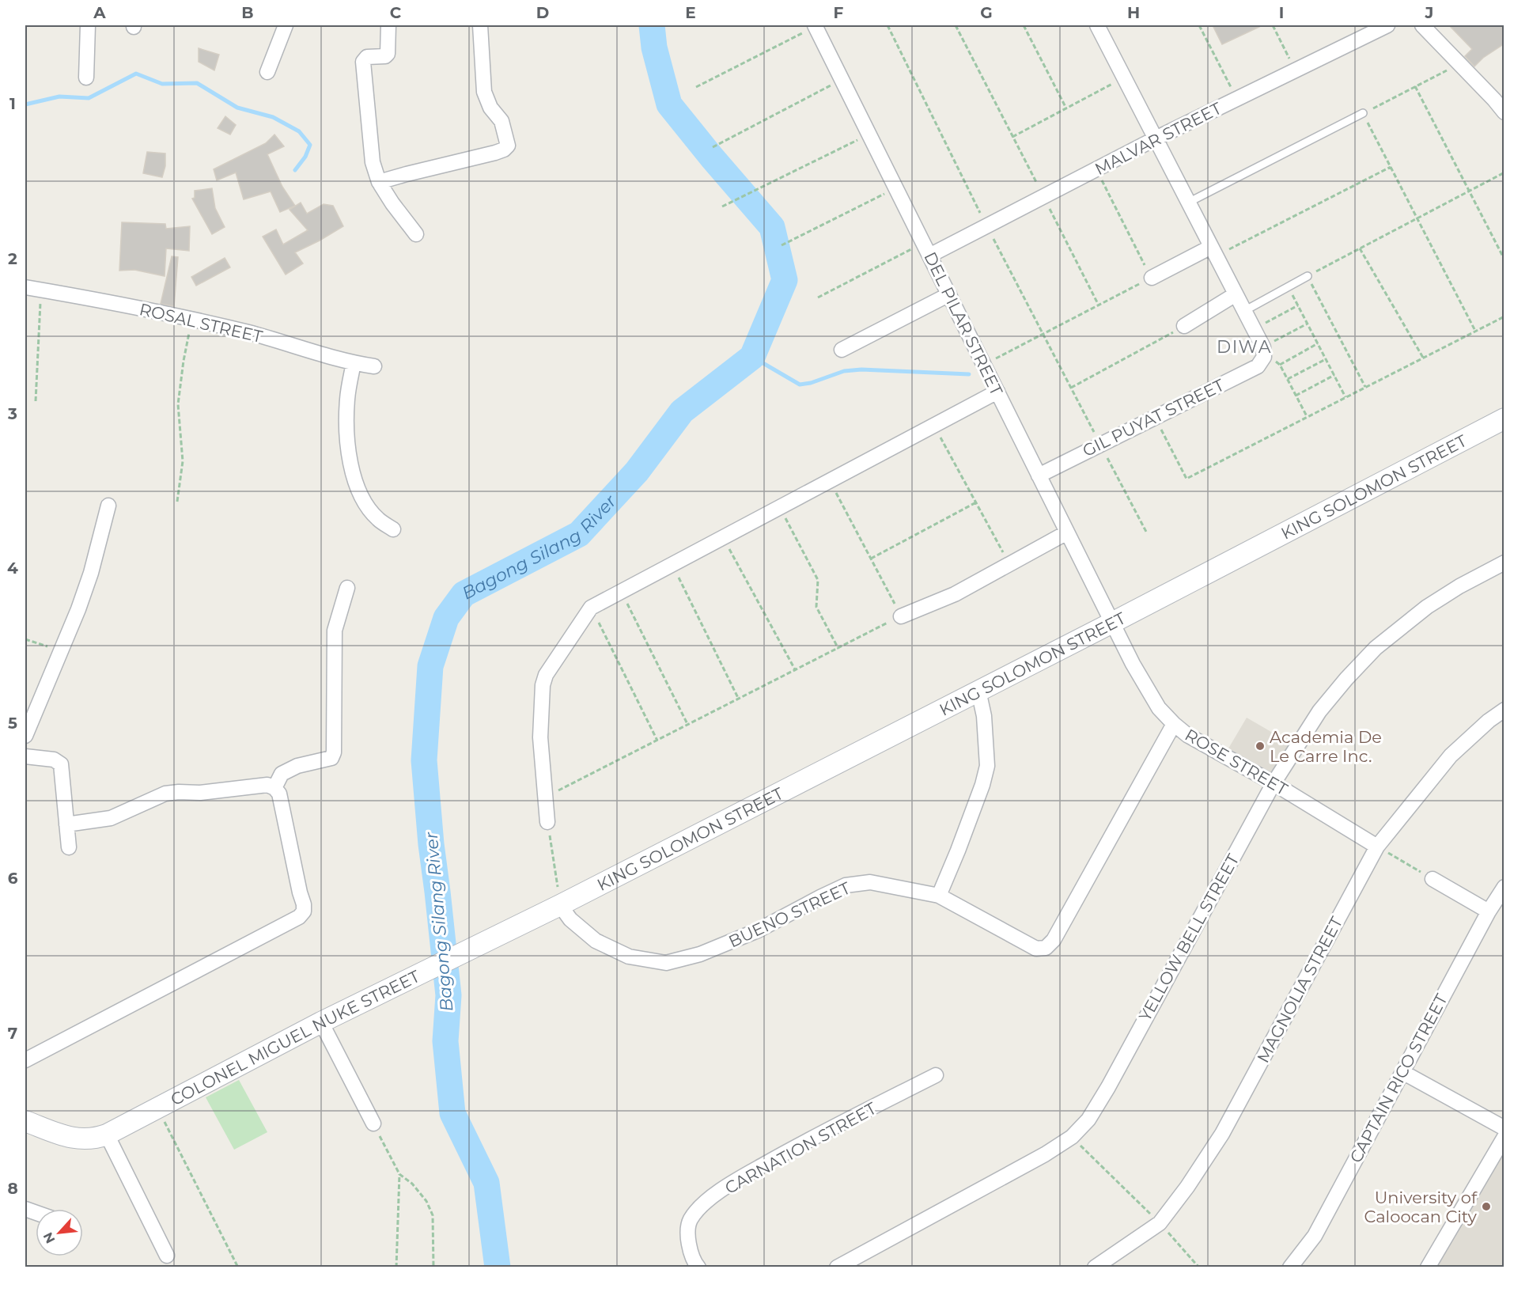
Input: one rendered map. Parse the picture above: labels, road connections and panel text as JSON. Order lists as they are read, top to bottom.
{
  "streets": {
    "street": [
      "MALVAR STREET",
      "ROSAL STREET",
      "DEL PILAR STREET",
      "GIL PUYAT STREET",
      "KING SOLOMON STREET",
      "ROSE STREET",
      "BUENO STREET",
      "YELLOW BELL STREET",
      "MAGNOLIA STREET",
      "COLONEL MIGUEL NUKE STREET",
      "CAPTAIN RICO STREET",
      "CARNATION STREET"
    ]
  },
  "crossings": [
    ["MALVAR STREET", "DEL PILAR STREET"],
    ["DEL PILAR STREET", "GIL PUYAT STREET"],
    ["DEL PILAR STREET", "KING SOLOMON STREET"],
    ["DEL PILAR STREET", "ROSE STREET"],
    ["KING SOLOMON STREET", "ROSE STREET"],
    ["KING SOLOMON STREET", "BUENO STREET"],
    ["KING SOLOMON STREET", "COLONEL MIGUEL NUKE STREET"],
    ["ROSE STREET", "BUENO STREET"],
    ["ROSE STREET", "YELLOW BELL STREET"],
    ["ROSE STREET", "MAGNOLIA STREET"],
    ["BUENO STREET", "COLONEL MIGUEL NUKE STREET"]
  ],
  "districts": ["DIWA"],
  "water": ["Bagong Silang River"],
  "places": ["Academia De Le Carre Inc.", "University of Caloocan City"],
  "north": "bottom left",
  "grid": {
    "columns": [
      "A",
      "B",
      "C",
      "D",
      "E",
      "F",
      "G",
      "H",
      "I",
      "J"
    ],
    "rows": [
      "1",
      "2",
      "3",
      "4",
      "5",
      "6",
      "7",
      "8"
    ]
  }
}
